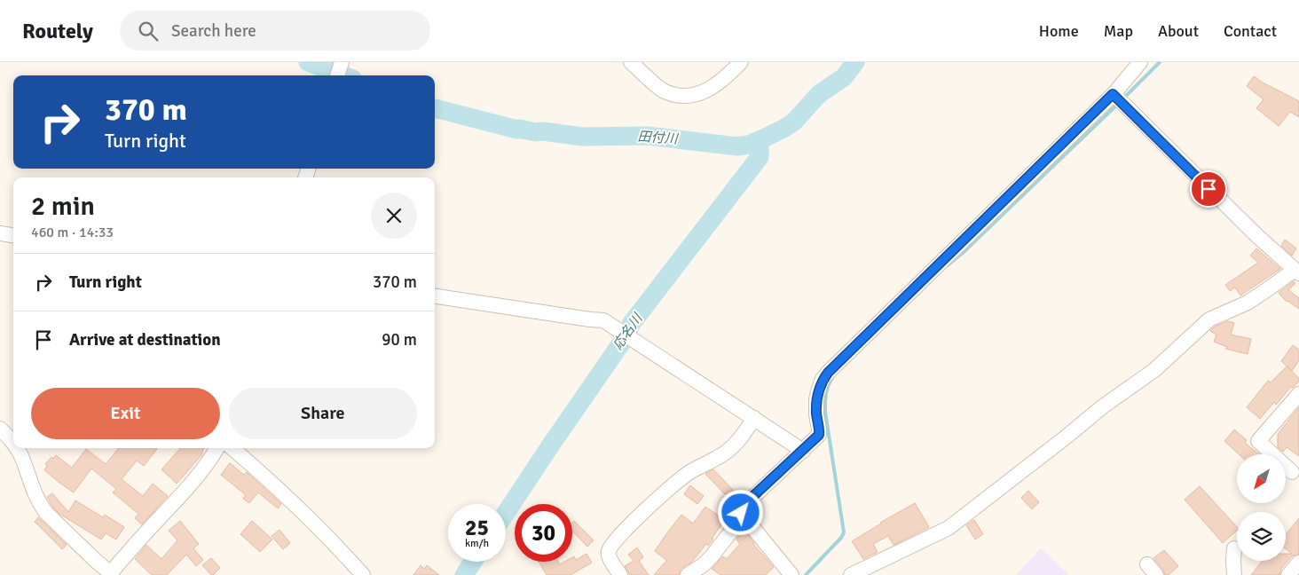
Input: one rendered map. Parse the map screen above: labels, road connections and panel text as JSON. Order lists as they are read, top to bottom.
{
  "water": ["田付川", "応名川"],
  "north": "bottom left",
  "page": {
    "header": "Routely",
    "search": "Search here",
    "nav": [
      "Home",
      "Map",
      "About",
      "Contact"
    ],
    "turn": ["370 m", "Turn right"],
    "heading": ["2 min", "460 m · 14:33"],
    "list": [
      {
        "name": "Turn right",
        "value": "370 m"
      },
      {
        "name": "Arrive at destination",
        "value": "90 m"
      }
    ],
    "buttons": ["Exit", "Share"],
    "speed": "25 km/h",
    "limit": "30"
  }
}
